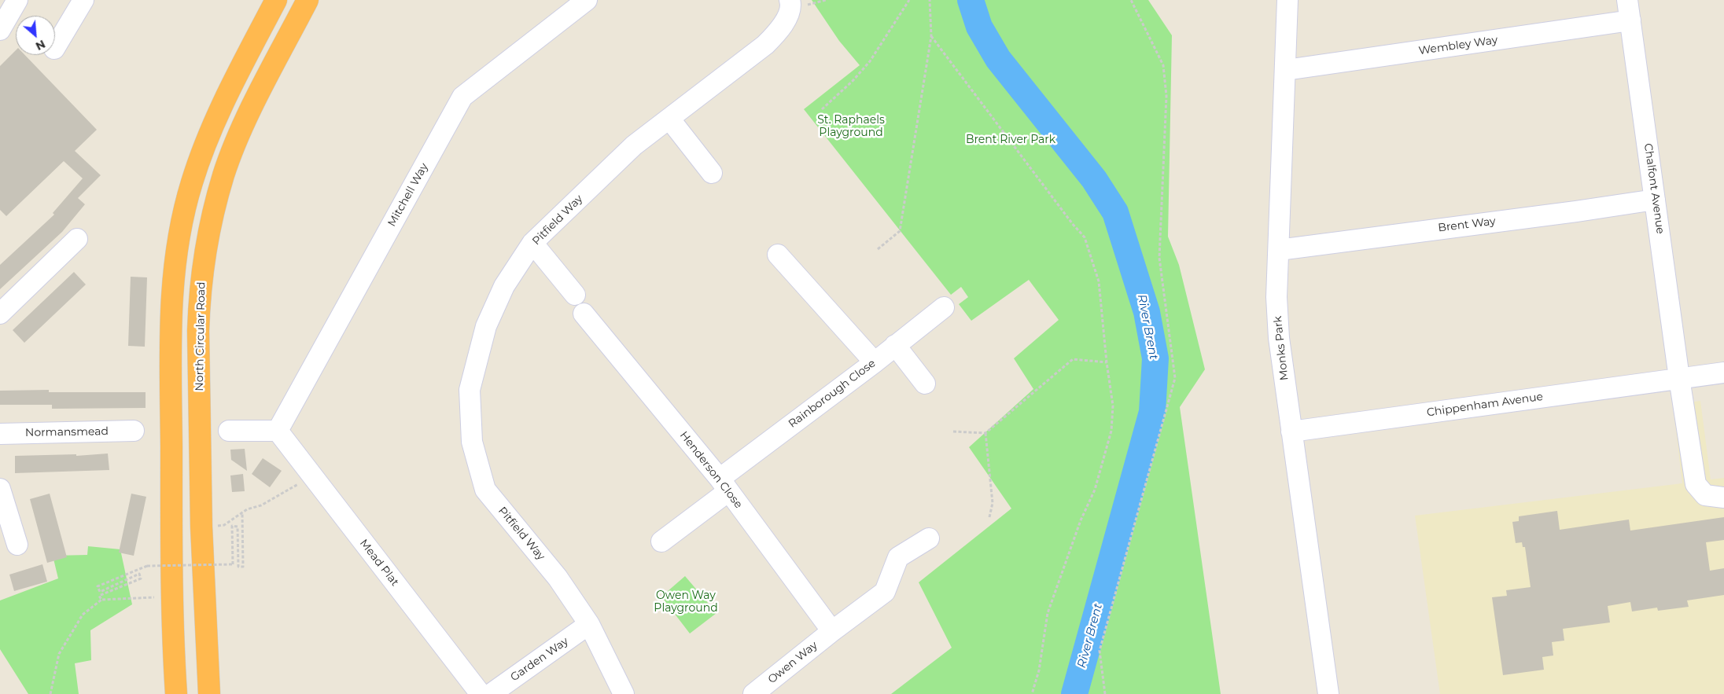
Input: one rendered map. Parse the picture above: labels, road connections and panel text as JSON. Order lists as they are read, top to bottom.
{
  "streets": {
    "highway": ["North Circular Road"],
    "street": [
      "Wembley Way",
      "Chalfont Avenue",
      "Mitchell Way",
      "Pitfield Way",
      "Brent Way",
      "Monks Park",
      "Rainborough Close",
      "Chippenham Avenue",
      "Normansmead",
      "Henderson Close",
      "Mead Plat",
      "Garden Way",
      "Owen Way"
    ]
  },
  "crossings": [
    ["Wembley Way", "Chalfont Avenue"],
    ["Wembley Way", "Monks Park"],
    ["Chalfont Avenue", "Brent Way"],
    ["Chalfont Avenue", "Chippenham Avenue"],
    ["Mitchell Way", "Mead Plat"],
    ["Pitfield Way", "Garden Way"],
    ["Brent Way", "Monks Park"],
    ["Monks Park", "Chippenham Avenue"],
    ["Rainborough Close", "Henderson Close"],
    ["Henderson Close", "Owen Way"]
  ],
  "water": ["River Brent"],
  "parks": ["St. Raphaels Playground", "Brent River Park", "Owen Way Playground"],
  "north": "bottom right"
}
